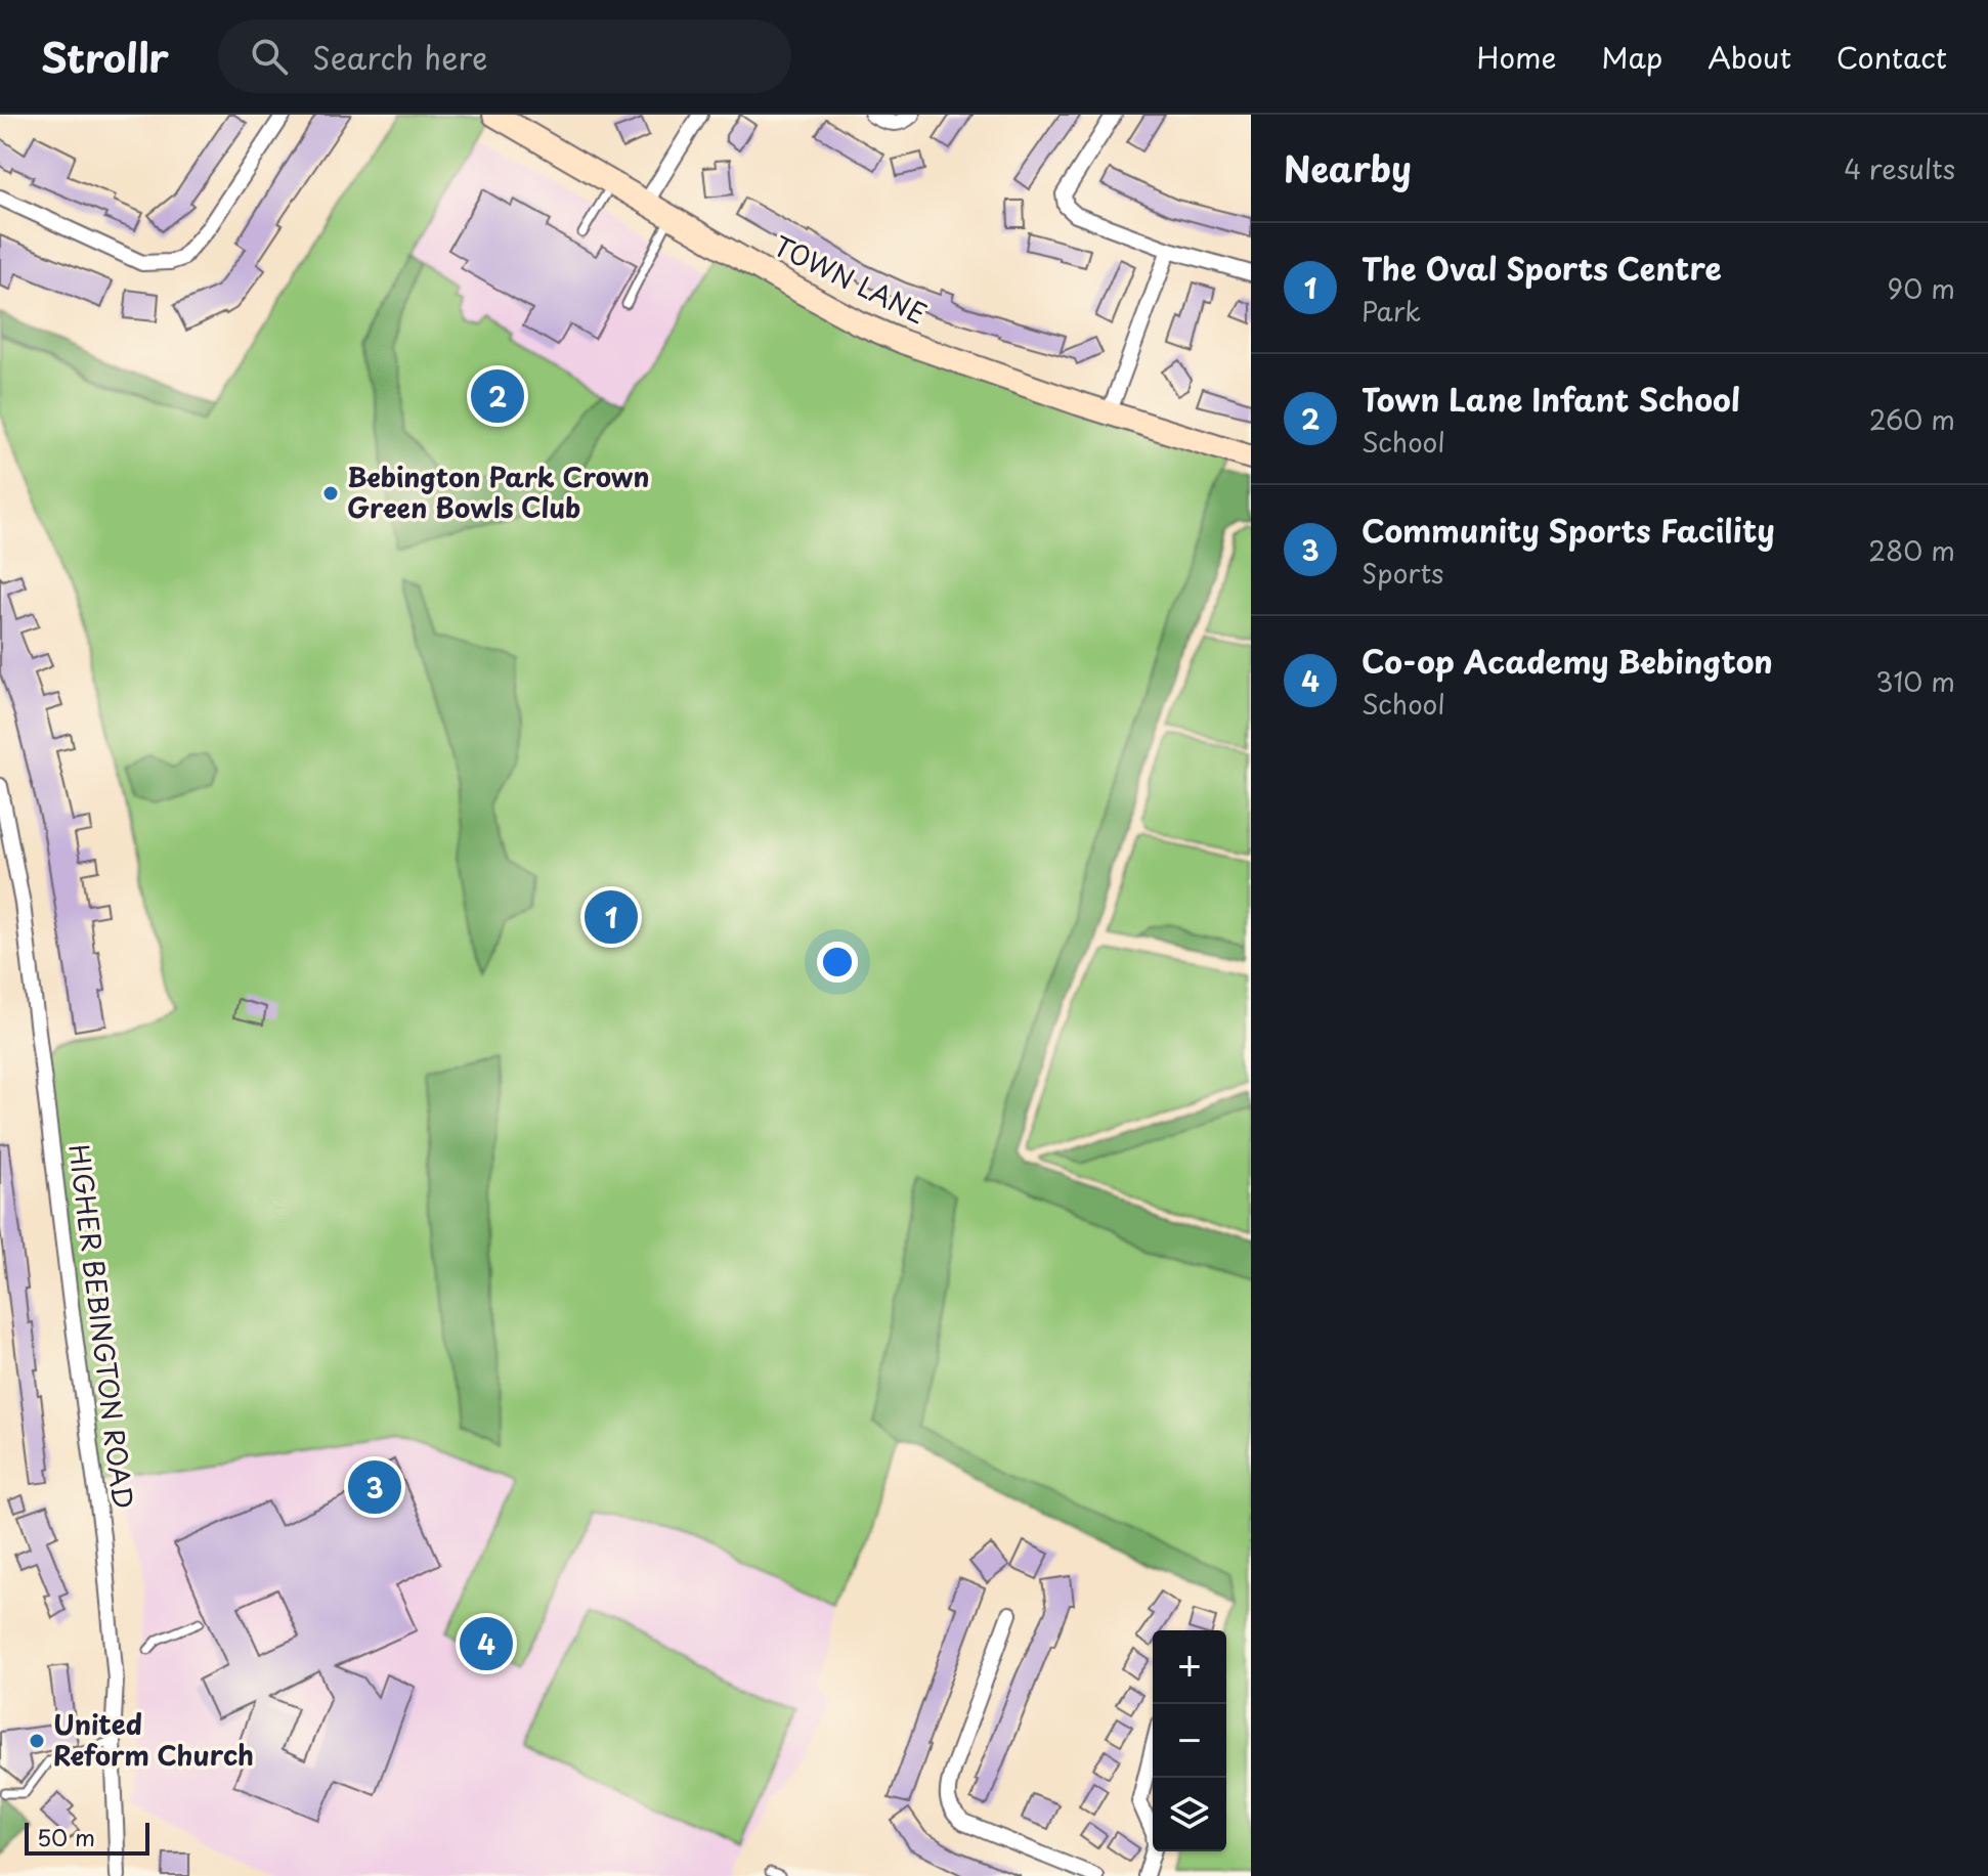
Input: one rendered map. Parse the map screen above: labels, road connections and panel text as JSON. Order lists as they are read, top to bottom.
{
  "streets": {
    "main road": ["TOWN LANE"],
    "street": ["HIGHER BEBINGTON ROAD"]
  },
  "places": ["Bebington Park Crown Green Bowls Club", "United Reform Church"],
  "scale_bar": "50 m",
  "page": {
    "header": "Strollr",
    "search": "Search here",
    "nav": [
      "Home",
      "Map",
      "About",
      "Contact"
    ],
    "heading": ["Nearby", "4 results"],
    "list": [
      {
        "mark": "1",
        "name": "The Oval Sports Centre",
        "note": "Park",
        "value": "90 m"
      },
      {
        "mark": "2",
        "name": "Town Lane Infant School",
        "note": "School",
        "value": "260 m"
      },
      {
        "mark": "3",
        "name": "Community Sports Facility",
        "note": "Sports",
        "value": "280 m"
      },
      {
        "mark": "4",
        "name": "Co-op Academy Bebington",
        "note": "School",
        "value": "310 m"
      }
    ],
    "pins": [
      "2",
      "1",
      "3",
      "4"
    ],
    "map_buttons": ["+", "−"],
    "scale": "50 m"
  }
}
